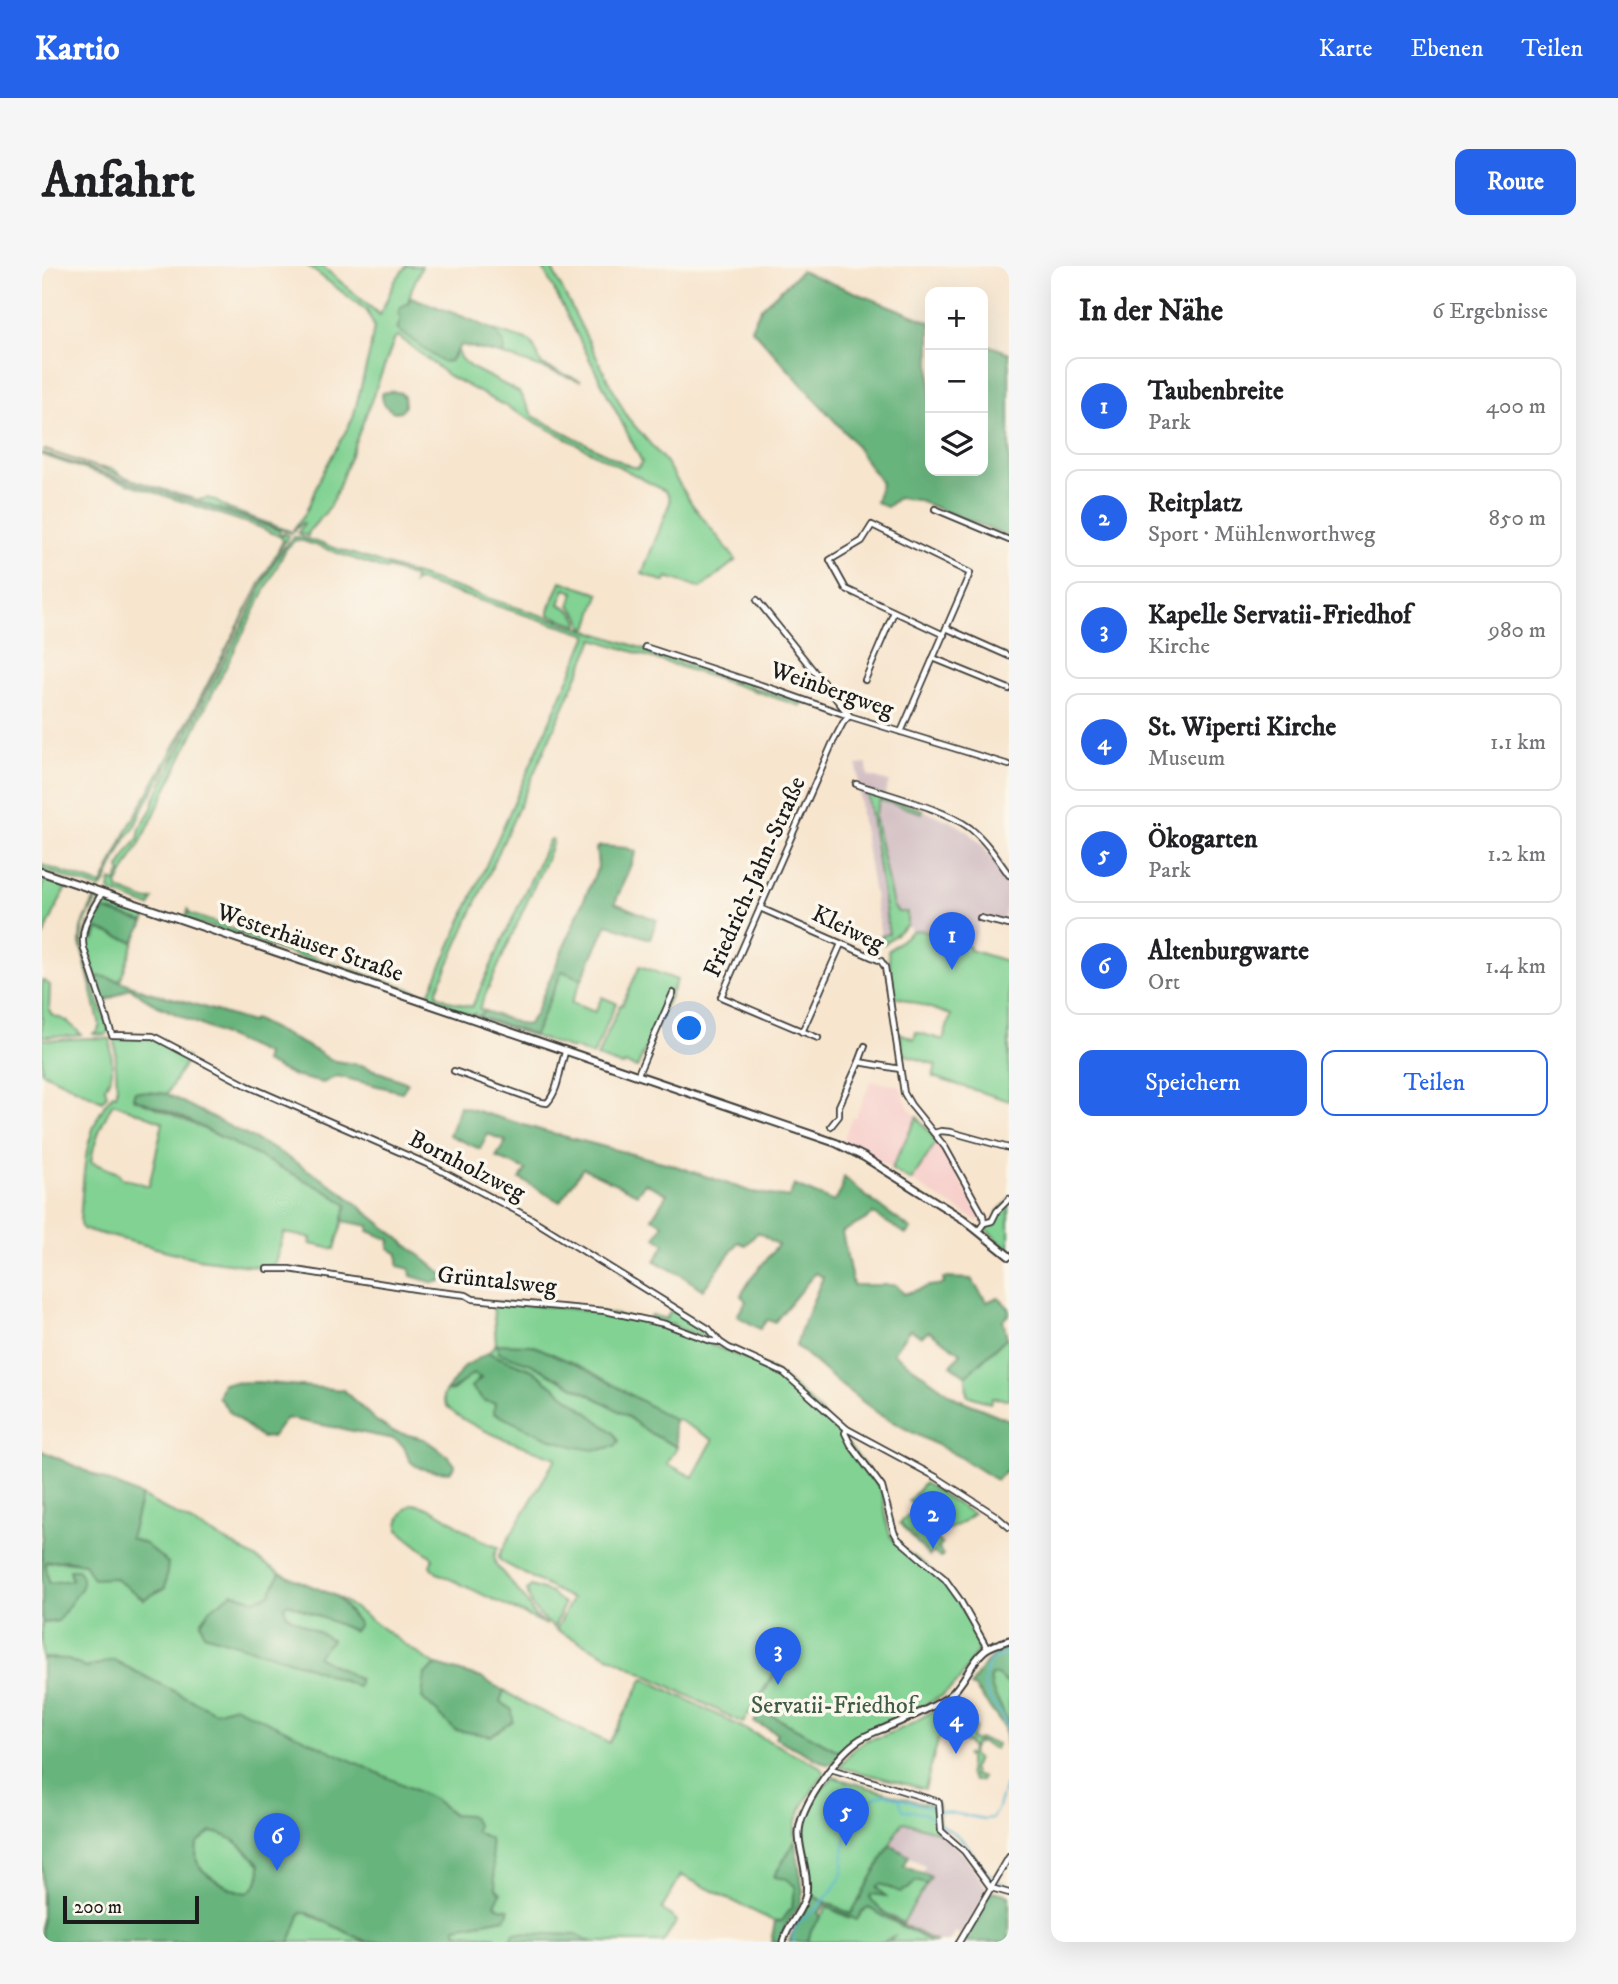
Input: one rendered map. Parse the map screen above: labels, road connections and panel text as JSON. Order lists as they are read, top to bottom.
{
  "streets": {
    "main road": ["Westerhäuser Straße"],
    "street": [
      "Weinbergweg",
      "Friedrich-Jahn-Straße",
      "Kleiweg",
      "Bornholzweg",
      "Grüntalsweg"
    ]
  },
  "crossings": [
    ["Weinbergweg", "Friedrich-Jahn-Straße"],
    ["Friedrich-Jahn-Straße", "Kleiweg"],
    ["Westerhäuser Straße", "Bornholzweg"],
    ["Bornholzweg", "Grüntalsweg"]
  ],
  "parks": ["Servatii-Friedhof"],
  "scale_bar": "200 m",
  "page": {
    "header": "Kartio",
    "nav": ["Karte", "Ebenen", "Teilen"],
    "buttons": [
      "Route",
      ["Speichern", "Teilen"]
    ],
    "title": "Anfahrt",
    "heading": ["In der Nähe", "6 Ergebnisse"],
    "map_buttons": ["+", "−"],
    "list": [
      {
        "mark": "1",
        "name": "Taubenbreite",
        "note": "Park",
        "value": "400 m"
      },
      {
        "mark": "2",
        "name": "Reitplatz",
        "note": "Sport · Mühlenworthweg",
        "value": "850 m"
      },
      {
        "mark": "3",
        "name": "Kapelle Servatii-Friedhof",
        "note": "Kirche",
        "value": "980 m"
      },
      {
        "mark": "4",
        "name": "St. Wiperti Kirche",
        "note": "Museum",
        "value": "1.1 km"
      },
      {
        "mark": "5",
        "name": "Ökogarten",
        "note": "Park",
        "value": "1.2 km"
      },
      {
        "mark": "6",
        "name": "Altenburgwarte",
        "note": "Ort",
        "value": "1.4 km"
      }
    ],
    "pins": [
      "1",
      "2",
      "3",
      "4",
      "5",
      "6"
    ],
    "scale": "200 m"
  }
}
